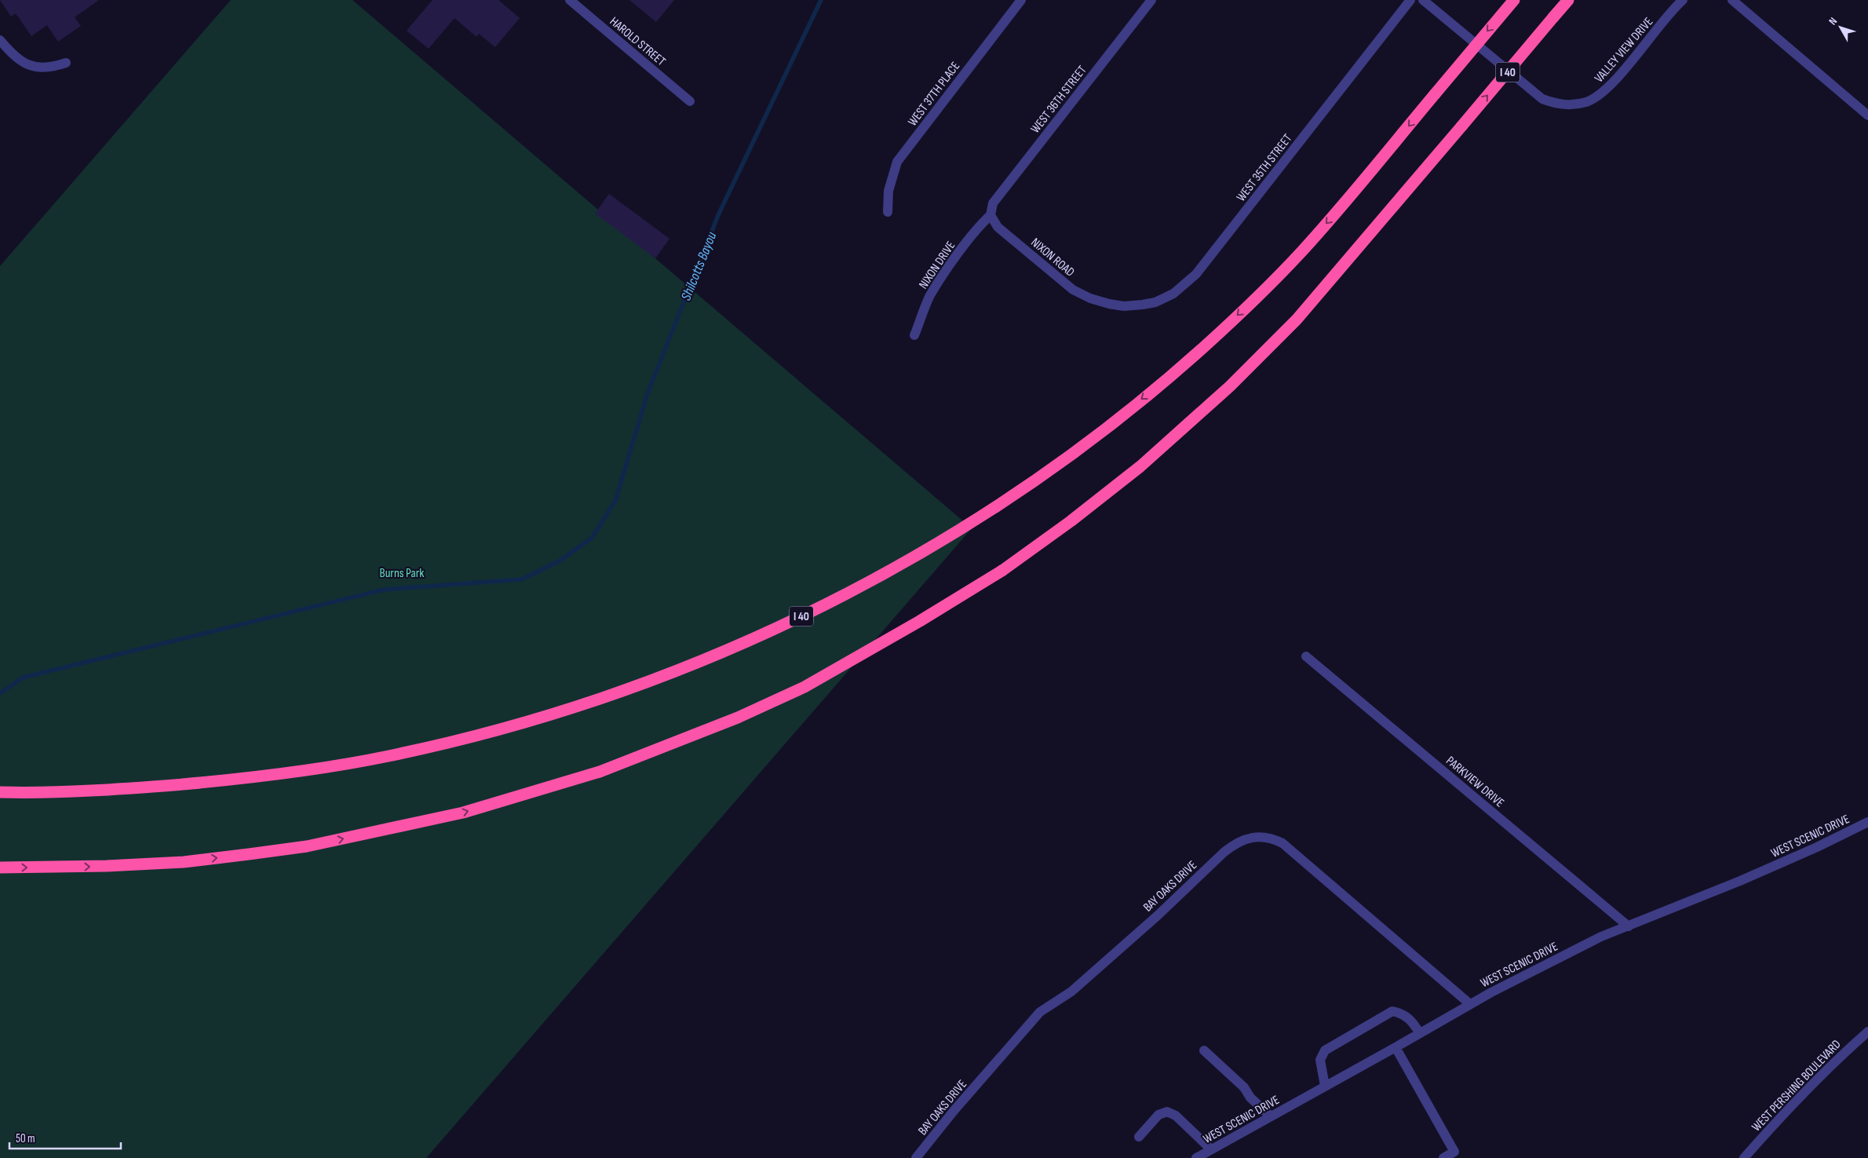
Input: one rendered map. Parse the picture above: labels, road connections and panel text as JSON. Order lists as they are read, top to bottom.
{
  "streets": {
    "highway": ["I 40"],
    "street": [
      "HAROLD STREET",
      "VALLEY VIEW DRIVE",
      "WEST 37TH PLACE",
      "WEST 36TH STREET",
      "WEST 35TH STREET",
      "NIXON ROAD",
      "NIXON DRIVE",
      "PARKVIEW DRIVE",
      "WEST SCENIC DRIVE",
      "BAY OAKS DRIVE",
      "WEST PERSHING BOULEVARD"
    ]
  },
  "crossings": [
    ["WEST 36TH STREET", "NIXON ROAD"],
    ["WEST 36TH STREET", "NIXON DRIVE"],
    ["WEST 35TH STREET", "NIXON ROAD"],
    ["NIXON ROAD", "NIXON DRIVE"],
    ["PARKVIEW DRIVE", "WEST SCENIC DRIVE"],
    ["WEST SCENIC DRIVE", "BAY OAKS DRIVE"]
  ],
  "water": ["Shilcotts Bayou"],
  "parks": ["Burns Park"],
  "scale_bar": "50 m",
  "north": "top left"
}
